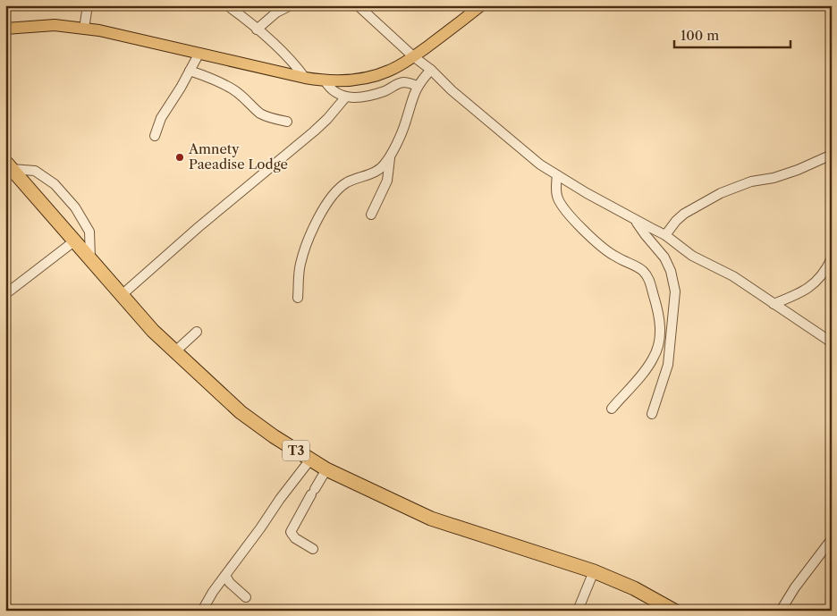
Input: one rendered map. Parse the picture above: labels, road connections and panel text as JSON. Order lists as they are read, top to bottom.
{
  "streets": {
    "highway": ["T3"]
  },
  "places": ["Amnety Paeadise Lodge"],
  "scale_bar": "100 m"
}
